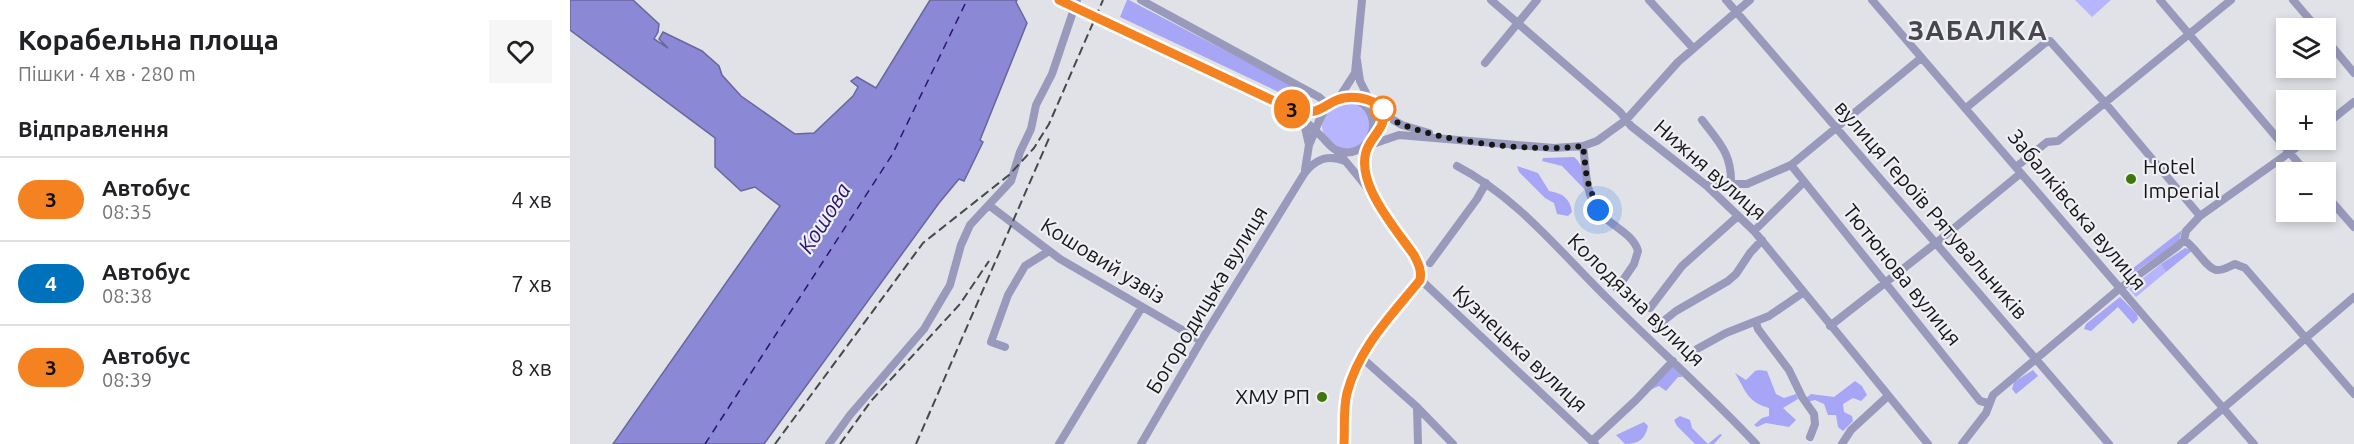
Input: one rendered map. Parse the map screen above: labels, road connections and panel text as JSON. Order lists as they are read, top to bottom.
{
  "streets": {
    "street": [
      "Нижня вулиця",
      "вулиця Героїв Рятувальників",
      "Забалківська вулиця",
      "Кошовий узвіз",
      "Тютюнова вулиця",
      "Богородицька вулиця",
      "Колодязна вулиця",
      "Кузнецька вулиця"
    ]
  },
  "crossings": [
    ["Кошовий узвіз", "Богородицька вулиця"]
  ],
  "districts": ["ЗАБАЛКА"],
  "water": ["Кошова"],
  "places": ["Hotel Imperial", "ХМУ РП"],
  "lines": ["bus line 3"],
  "page": {
    "heading": [
      ["Корабельна площа", "Пішки · 4 хв · 280 m"],
      "Відправлення"
    ],
    "on_map": "3",
    "map_buttons": ["+", "−"],
    "list": [
      {
        "mark": "3",
        "name": "Автобус",
        "note": "08:35",
        "value": "4 хв"
      },
      {
        "mark": "4",
        "name": "Автобус",
        "note": "08:38",
        "value": "7 хв"
      },
      {
        "mark": "3",
        "name": "Автобус",
        "note": "08:39",
        "value": "8 хв"
      }
    ]
  }
}
